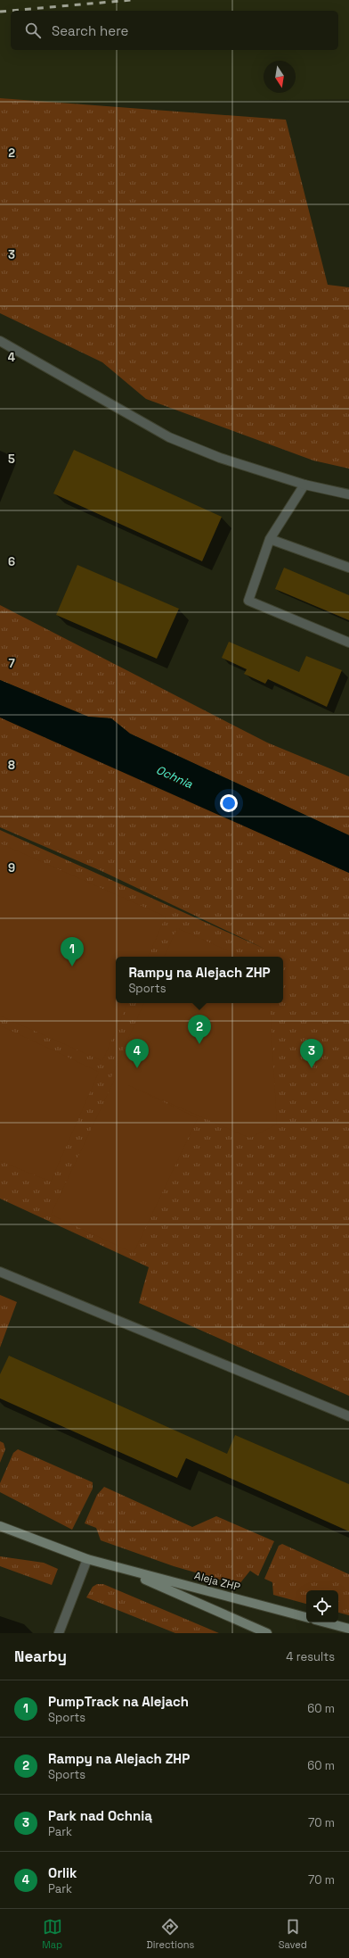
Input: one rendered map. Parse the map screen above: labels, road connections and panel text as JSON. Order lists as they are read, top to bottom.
{
  "streets": {
    "street": ["Aleja ZHP"]
  },
  "water": ["Ochnia"],
  "north": "bottom",
  "page": {
    "search": "Search here",
    "pins": [
      "1",
      "2",
      "3",
      "4"
    ],
    "popup": ["Rampy na Alejach ZHP", "Sports"],
    "heading": ["Nearby", "4 results"],
    "list": [
      {
        "mark": "1",
        "name": "PumpTrack na Alejach",
        "note": "Sports",
        "value": "60 m"
      },
      {
        "mark": "2",
        "name": "Rampy na Alejach ZHP",
        "note": "Sports",
        "value": "60 m"
      },
      {
        "mark": "3",
        "name": "Park nad Ochnią",
        "note": "Park",
        "value": "70 m"
      },
      {
        "mark": "4",
        "name": "Orlik",
        "note": "Park",
        "value": "70 m"
      }
    ],
    "nav": ["Map", "Directions", "Saved"]
  },
  "grid": {
    "rows": [
      "2",
      "3",
      "4",
      "5",
      "6",
      "7",
      "8",
      "9"
    ]
  }
}
